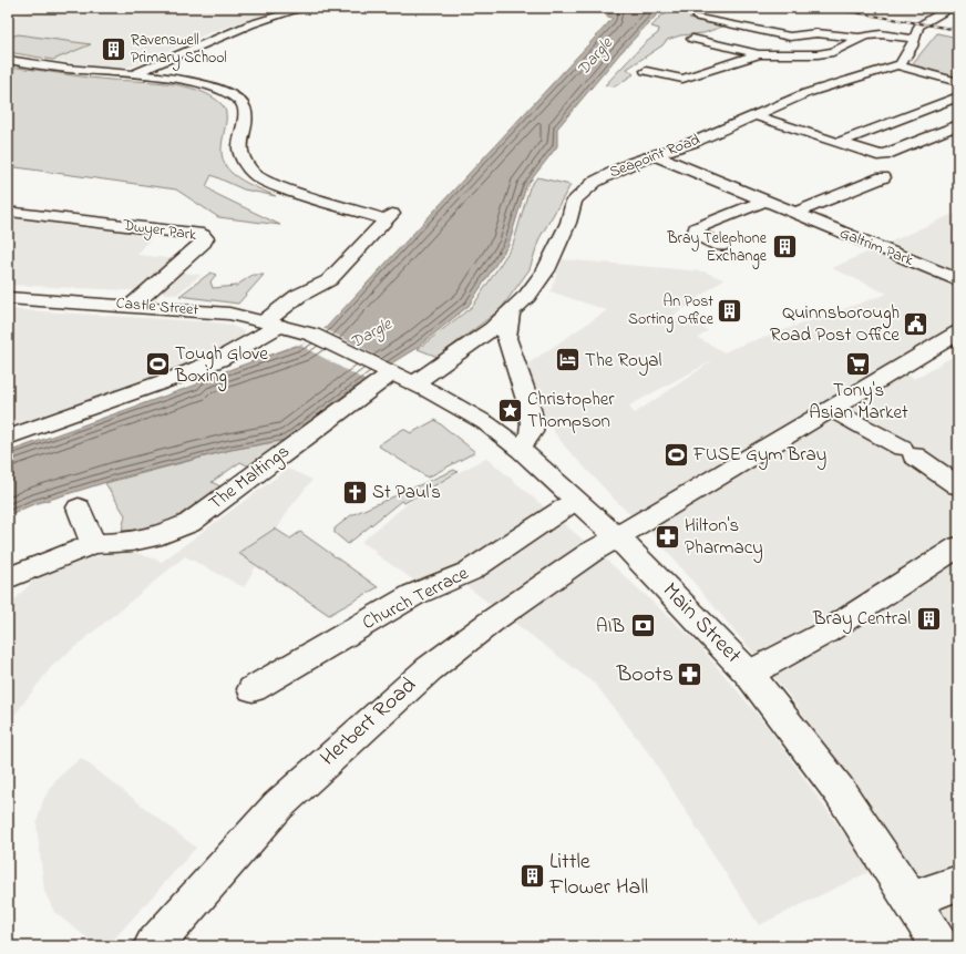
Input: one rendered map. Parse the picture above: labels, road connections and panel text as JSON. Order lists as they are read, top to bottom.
{
  "streets": {
    "street": [
      "Seapoint Road",
      "Dwyer Park",
      "Galtrim Park",
      "Castle Street",
      "The Maltings",
      "Church Terrace",
      "Main Street",
      "Herbert Road"
    ]
  },
  "crossings": [
    ["Seapoint Road", "Galtrim Park"],
    ["Seapoint Road", "Main Street"],
    ["Dwyer Park", "Castle Street"],
    ["Castle Street", "The Maltings"],
    ["Castle Street", "Main Street"],
    ["The Maltings", "Main Street"],
    ["Church Terrace", "Main Street"],
    ["Main Street", "Herbert Road"]
  ],
  "water": ["Dargle"],
  "places": {
    "building": [
      "Ravenswell Primary School",
      "Bray Telephone Exchange",
      "An Post Sorting Office",
      "Bray Central",
      "Little Flower Hall"
    ],
    "public building": ["Quinnsborough Road Post Office"],
    "hotel": ["The Royal"],
    "supermarket": ["Tony's Asian Market"],
    "sports": ["Tough Glove Boxing", "FUSE Gym Bray"],
    "place": ["Christopher Thompson"],
    "church": ["St Paul's"],
    "pharmacy": ["Hilton's Pharmacy", "Boots"],
    "bank": ["AIB"]
  }
}
